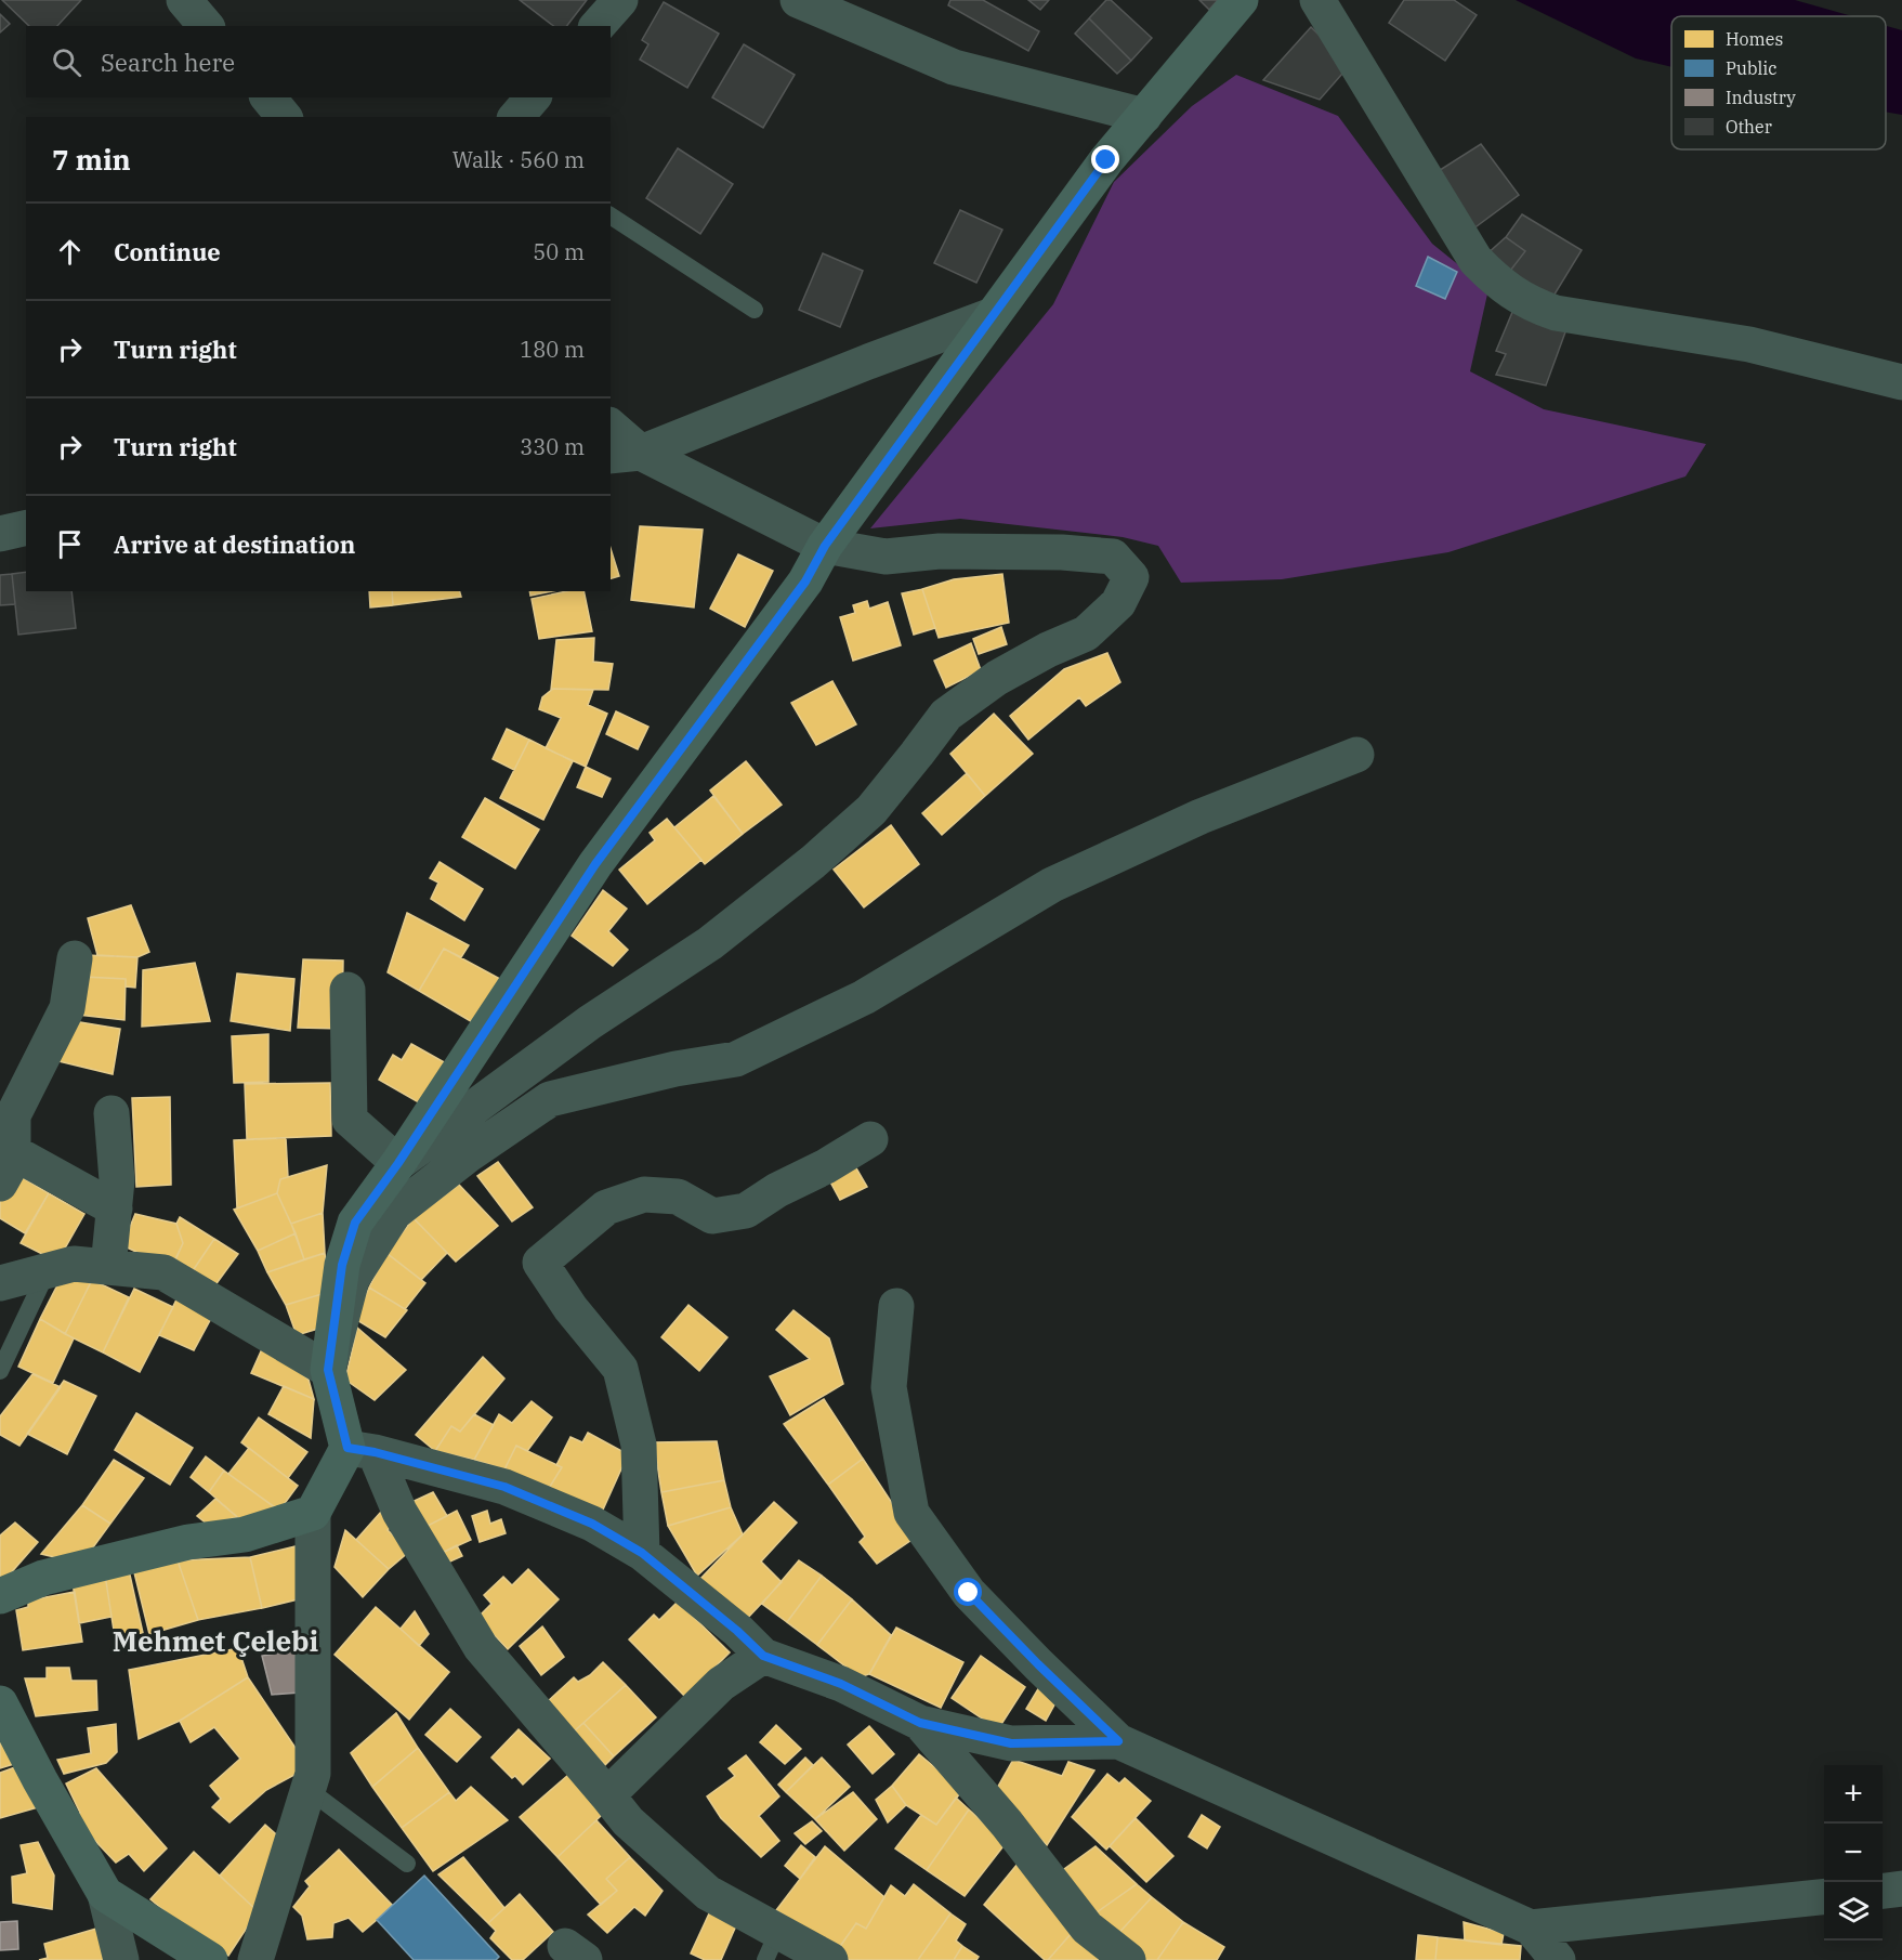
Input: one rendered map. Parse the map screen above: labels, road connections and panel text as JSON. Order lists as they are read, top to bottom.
{
  "districts": ["Mehmet Çelebi"],
  "legend": [
    "Homes",
    "Public",
    "Industry",
    "Other"
  ],
  "page": {
    "search": "Search here",
    "heading": ["7 min", "Walk · 560 m"],
    "list": [
      ["Continue", "50 m"],
      ["Turn right", "180 m"],
      ["Turn right", "330 m"],
      "Arrive at destination"
    ],
    "map_buttons": ["+", "−"]
  }
}
